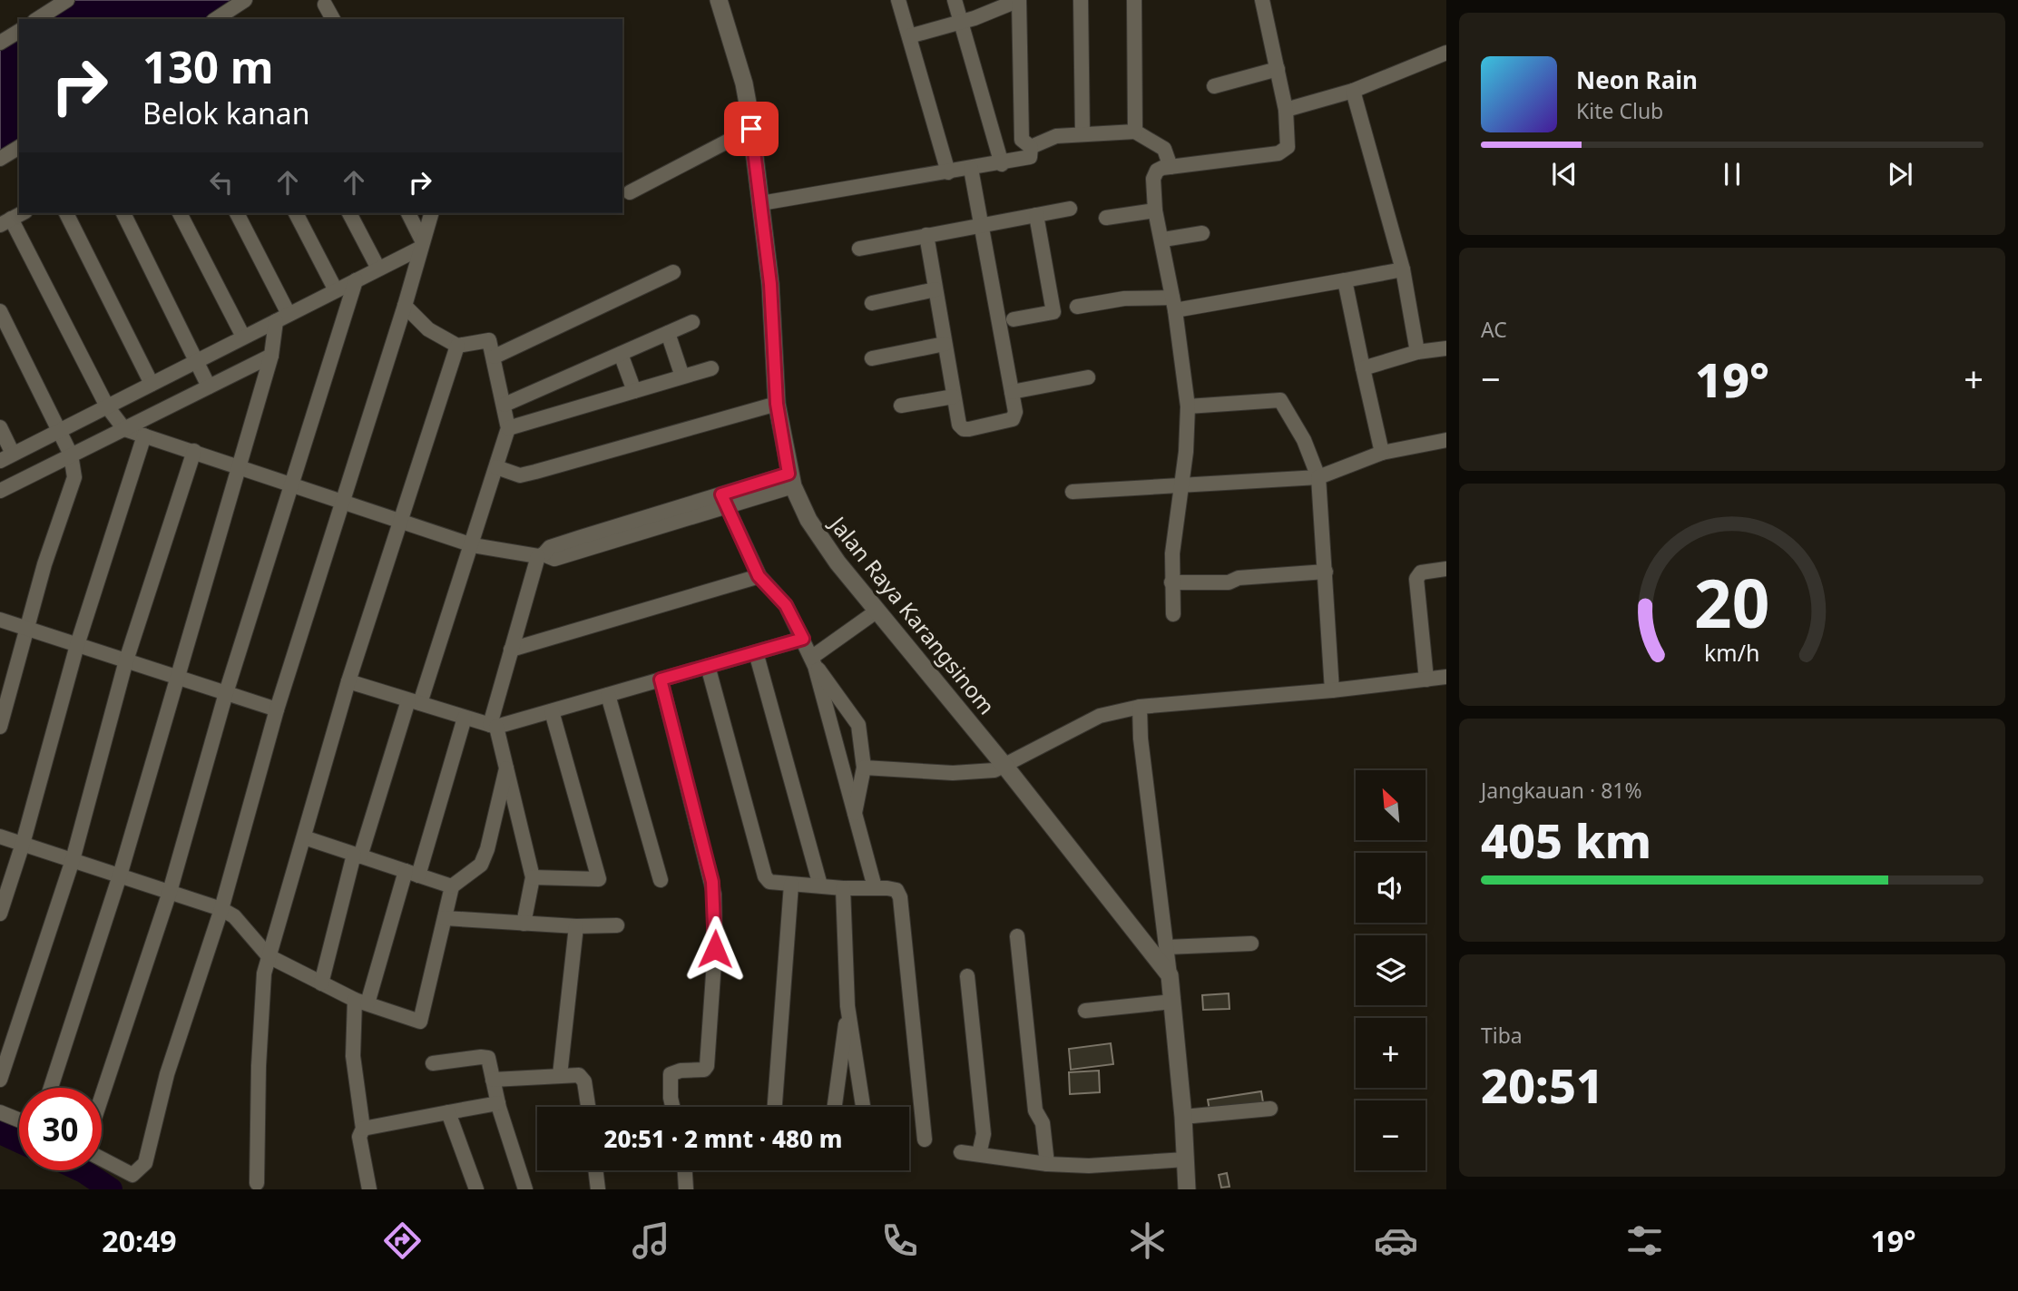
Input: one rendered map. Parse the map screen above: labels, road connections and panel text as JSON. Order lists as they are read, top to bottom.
{
  "streets": {
    "street": ["Jalan Raya Karangsinom"]
  },
  "north": "top left",
  "page": {
    "turn": ["130 m", "Belok kanan"],
    "song": ["Neon Rain", "Kite Club"],
    "tile": [
      "AC",
      ["Jangkauan · 81%", "405 km"],
      ["Tiba", "20:51"]
    ],
    "heat": ["−", "19°", "+"],
    "map_buttons": ["+", "−"],
    "limit": "30",
    "trip": "20:51 · 2 mnt · 480 m",
    "tabs": ["20:49", "19°"],
    "gauge": ["20", "km/h"]
  }
}
